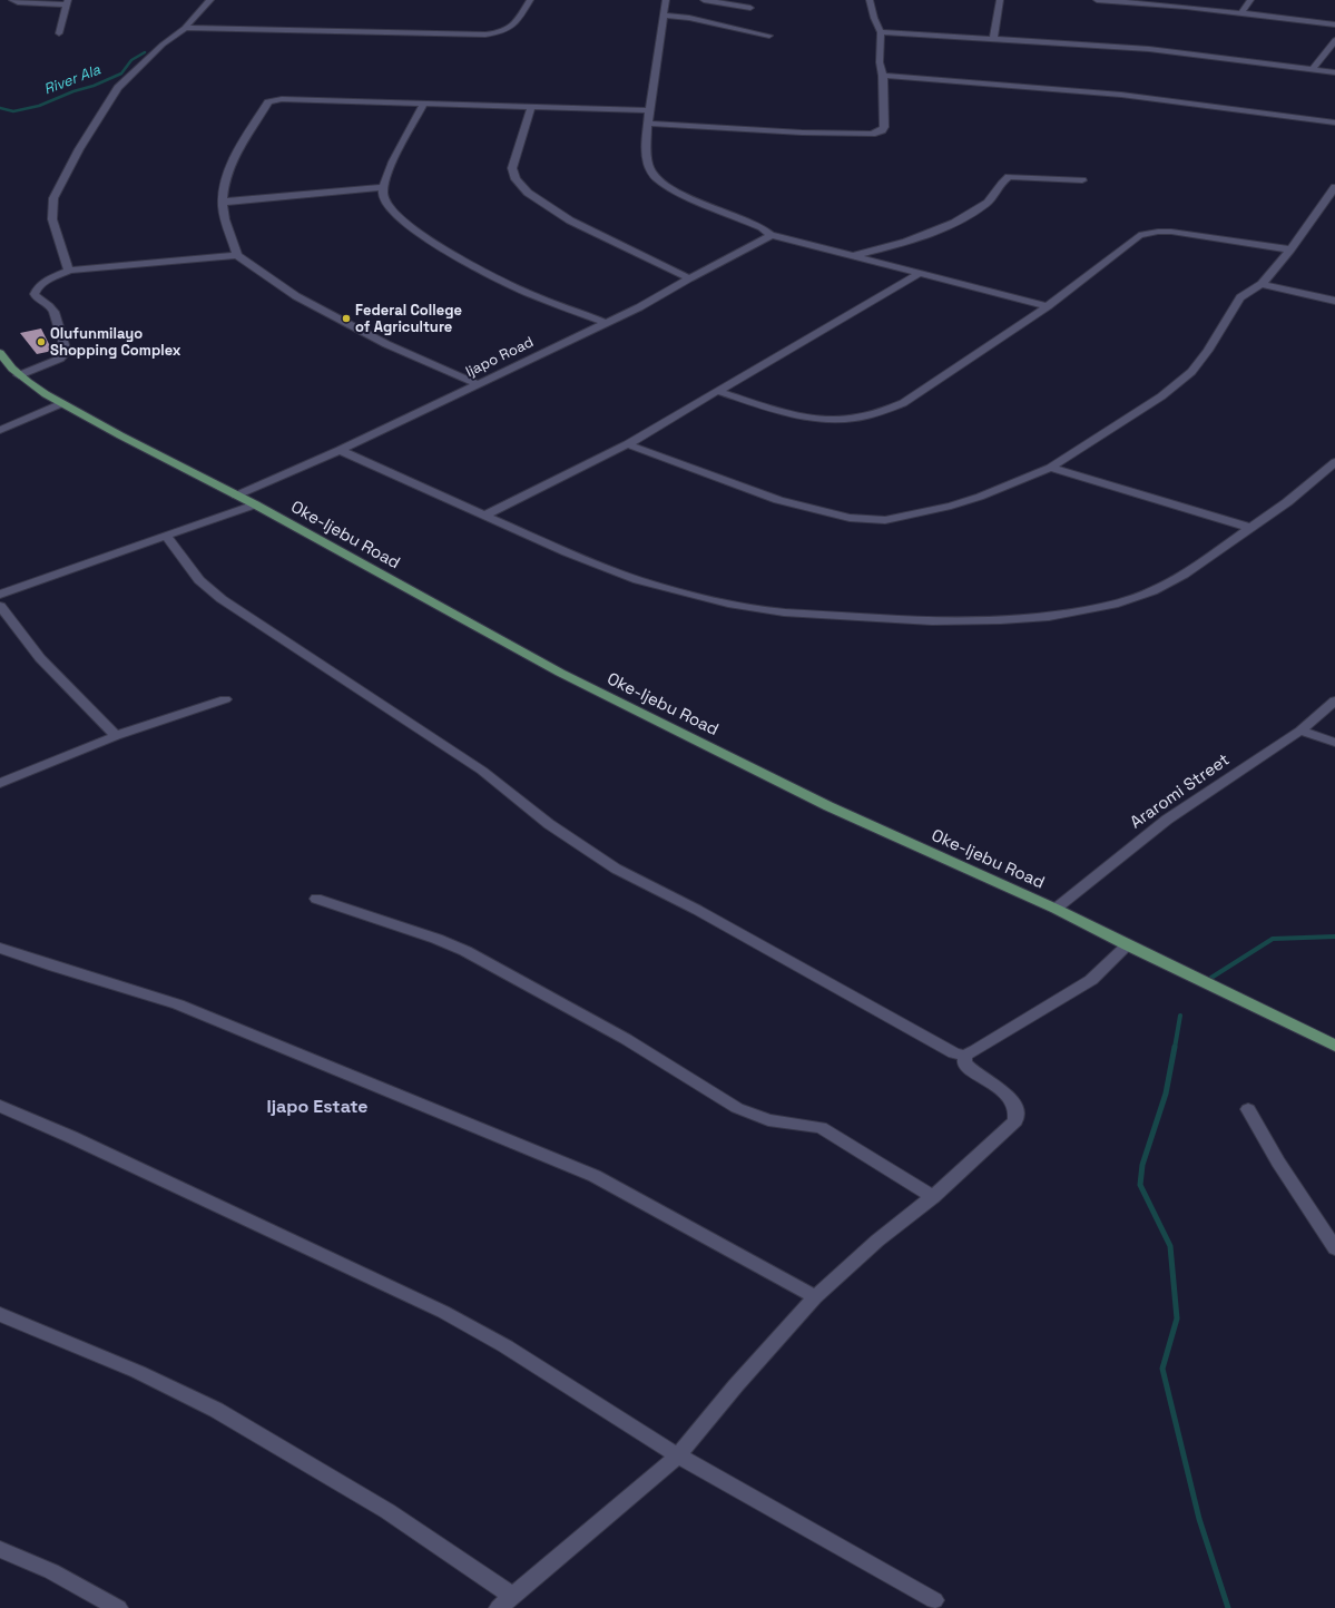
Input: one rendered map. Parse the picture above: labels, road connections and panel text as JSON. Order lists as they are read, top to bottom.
{
  "streets": {
    "main road": ["Oke-Ijebu Road"],
    "street": ["Ijapo Road", "Araromi Street"]
  },
  "crossings": [
    ["Ijapo Road", "Oke-Ijebu Road"],
    ["Oke-Ijebu Road", "Araromi Street"]
  ],
  "districts": ["Ijapo Estate"],
  "water": ["River Ala"],
  "places": ["Federal College of Agriculture", "Olufunmilayo Shopping Complex"]
}
